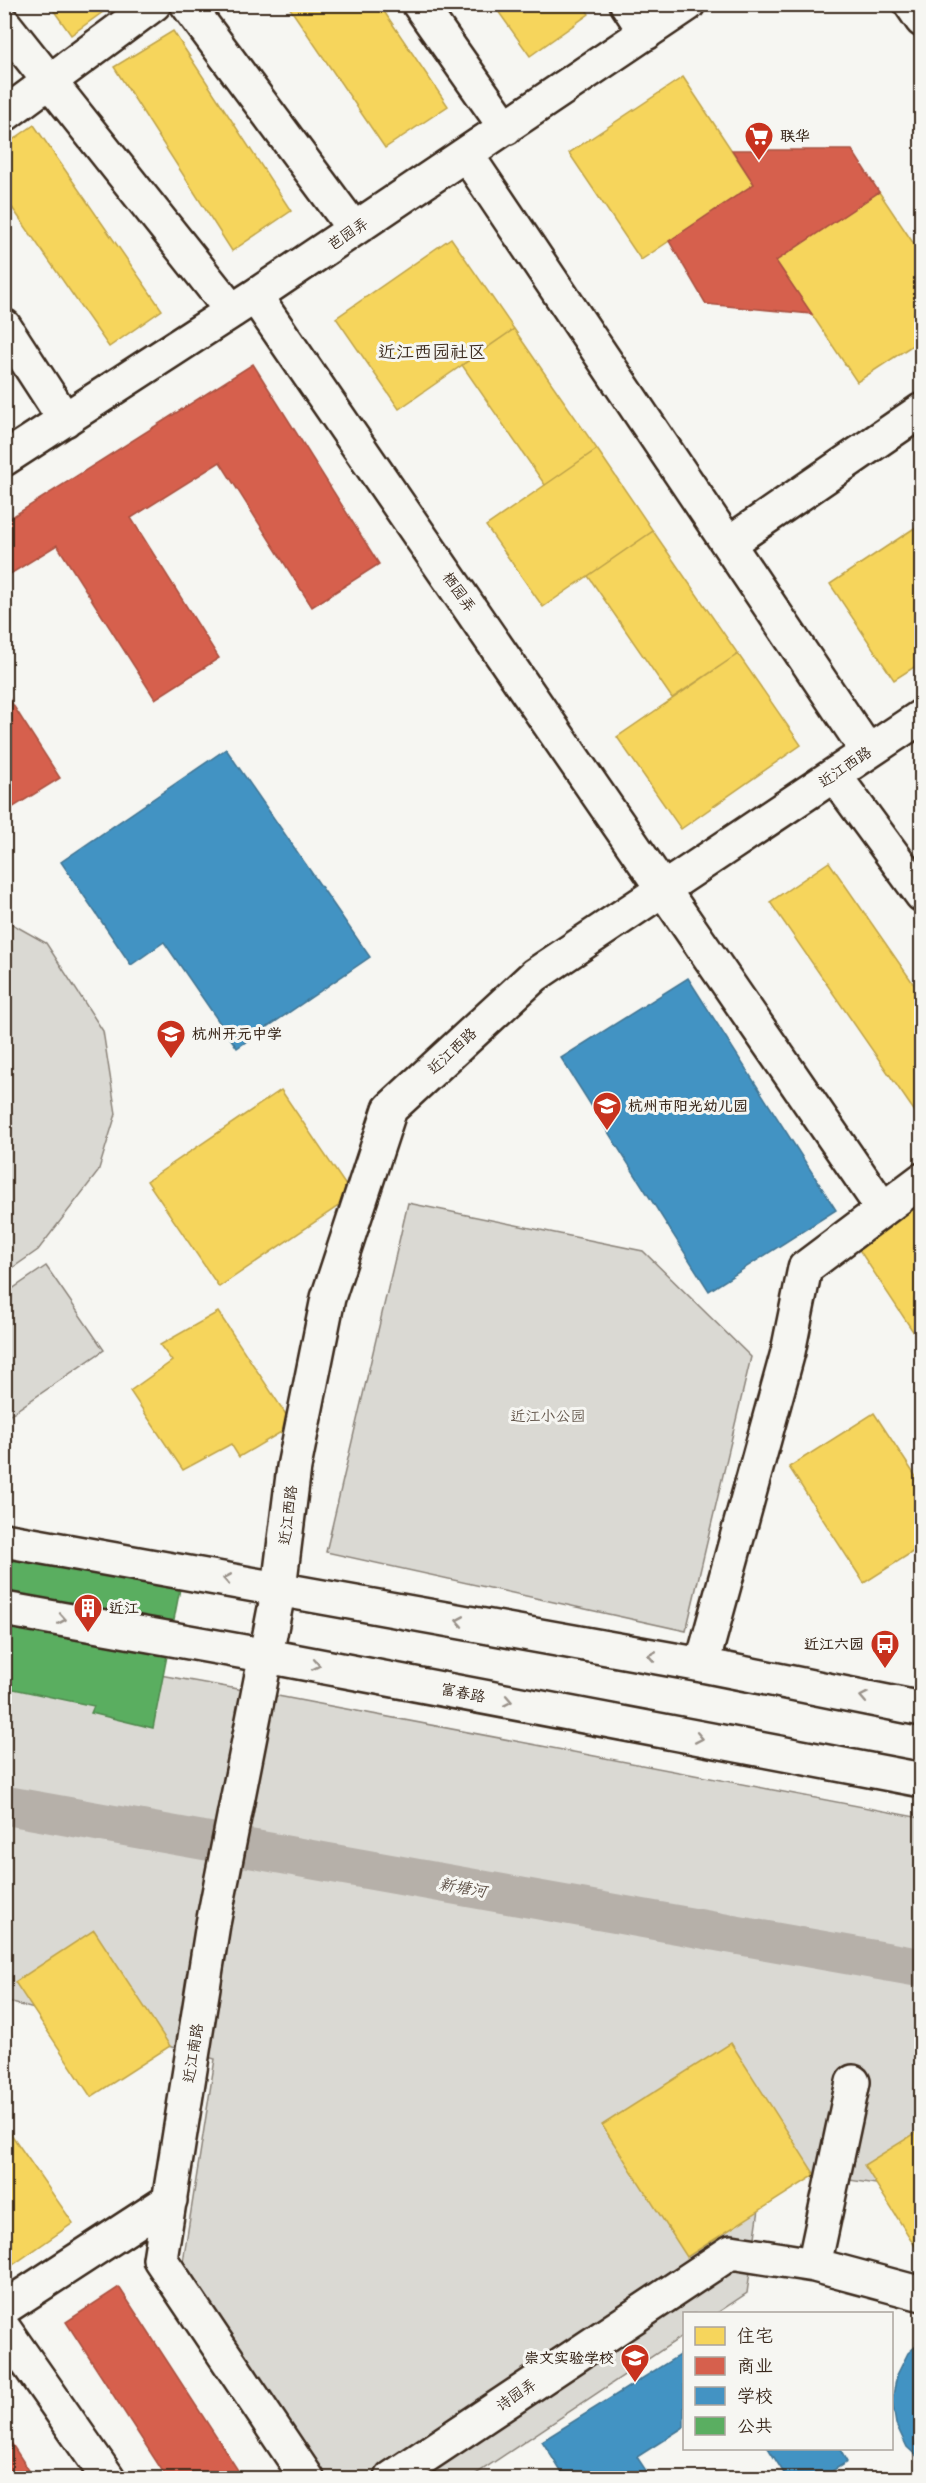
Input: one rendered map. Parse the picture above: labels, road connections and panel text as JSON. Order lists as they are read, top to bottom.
{
  "streets": {
    "street": [
      "芭园弄",
      "栖园弄",
      "近江西路",
      "富春路",
      "近江南路",
      "诗园弄"
    ]
  },
  "crossings": [
    ["芭园弄", "栖园弄"],
    ["栖园弄", "近江西路"],
    ["近江西路", "近江南路"],
    ["富春路", "近江南路"]
  ],
  "districts": ["近江西园社区"],
  "water": ["新塘河"],
  "parks": ["近江小公园"],
  "places": {
    "supermarket": ["联华"],
    "school or university": ["杭州开元中学", "杭州市阳光幼儿园", "崇文实验学校"],
    "building": ["近江"],
    "bus stop": ["近江六园"]
  },
  "legend": [
    "住宅",
    "商业",
    "学校",
    "公共"
  ]
}
